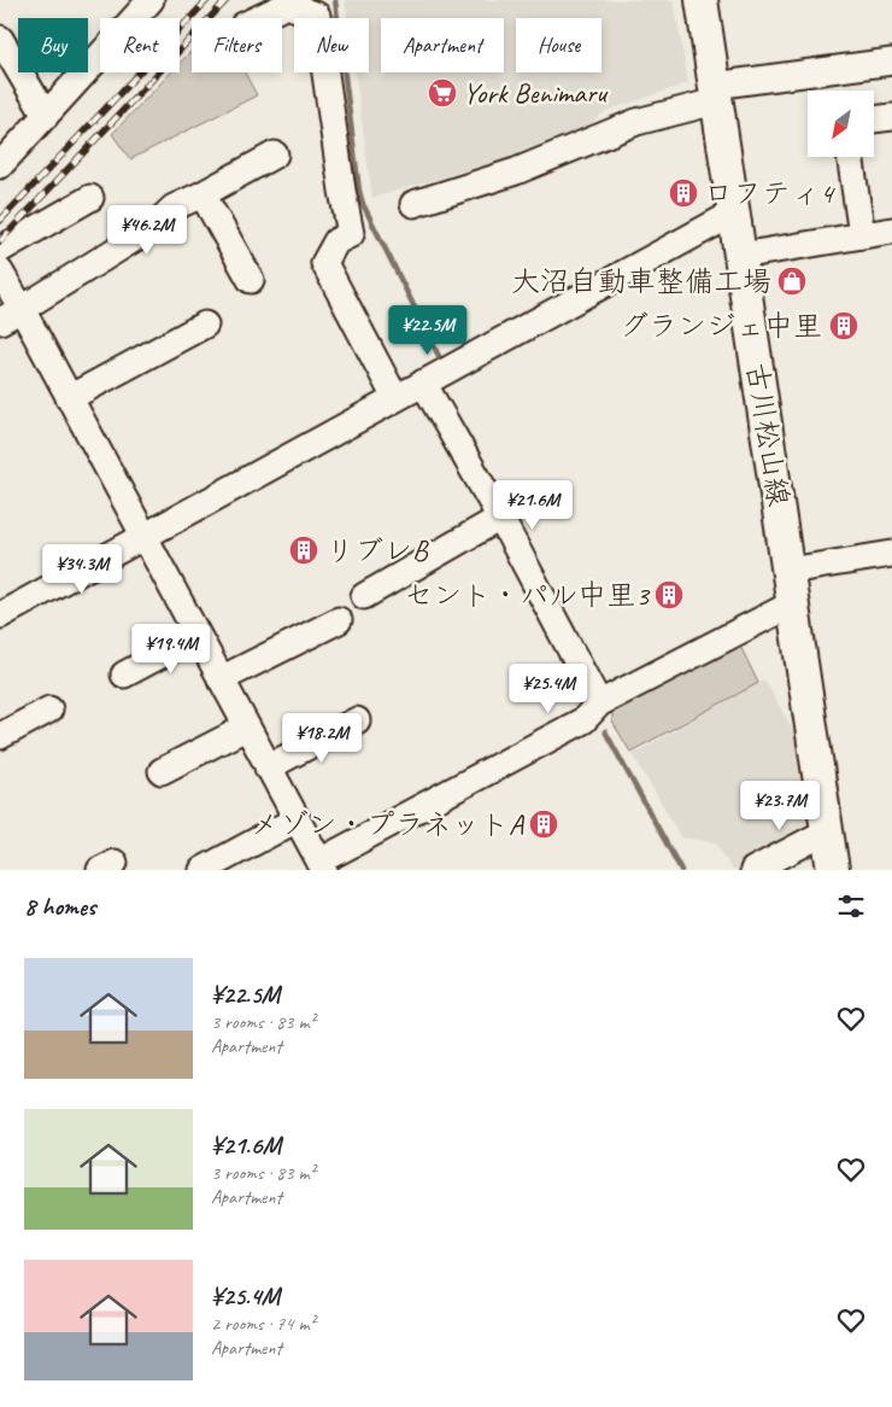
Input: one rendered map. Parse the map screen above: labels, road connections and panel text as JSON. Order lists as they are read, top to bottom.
{
  "streets": {
    "main road": ["古川松山線"]
  },
  "places": {
    "supermarket": ["York Benimaru"],
    "building": [
      "ロフティ4",
      "グランジェ中里",
      "リブレB",
      "セント・パル中里3",
      "メゾン・プラネットA"
    ],
    "shop": ["大沼自動車整備工場"]
  },
  "north": "bottom left",
  "page": {
    "chip": [
      "Buy",
      "Rent",
      "Filters",
      "New",
      "Apartment",
      "House"
    ],
    "price": [
      "¥46.2M",
      "¥22.5M",
      "¥21.6M",
      "¥34.3M",
      "¥19.4M",
      "¥25.4M",
      "¥18.2M",
      "¥23.7M"
    ],
    "heading": "8 homes",
    "list": [
      {
        "name": "¥22.5M",
        "note": "3 rooms · 83 m² · Apartment"
      },
      {
        "name": "¥21.6M",
        "note": "3 rooms · 83 m² · Apartment"
      },
      {
        "name": "¥25.4M",
        "note": "2 rooms · 74 m² · Apartment"
      }
    ]
  }
}
